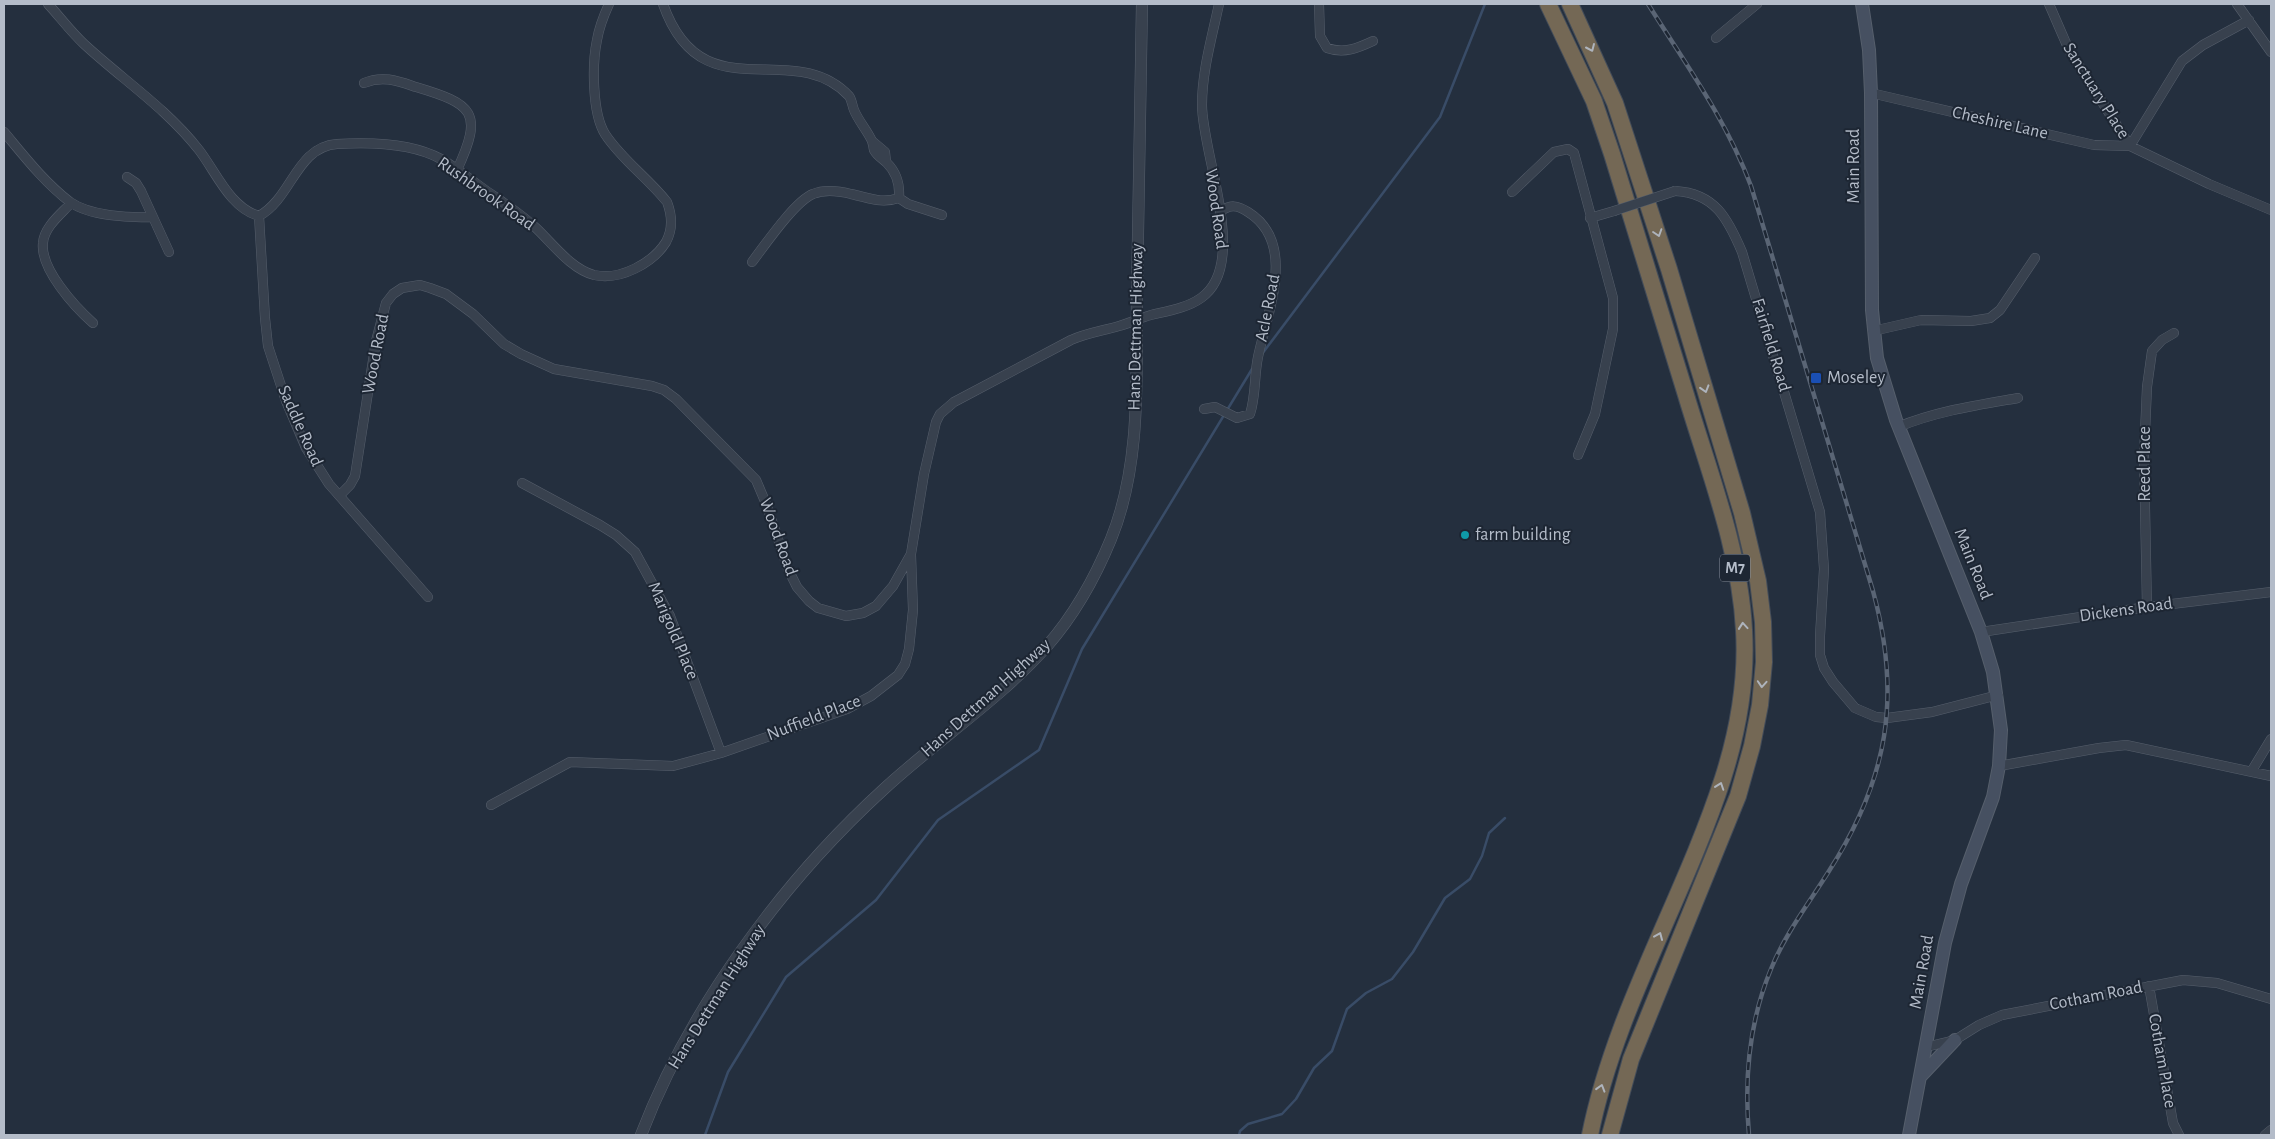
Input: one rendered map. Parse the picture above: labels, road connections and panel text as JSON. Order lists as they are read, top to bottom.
{
  "streets": {
    "highway": ["M7"],
    "main road": ["Main Road"],
    "street": [
      "Sanctuary Place",
      "Cheshire Lane",
      "Rushbrook Road",
      "Wood Road",
      "Acle Road",
      "Hans Dettman Highway",
      "Fairfield Road",
      "Saddle Road",
      "Reed Place",
      "Dickens Road",
      "Marigold Place",
      "Nuffield Place",
      "Cotham Road",
      "Cotham Place"
    ]
  },
  "crossings": [
    ["Sanctuary Place", "Cheshire Lane"],
    ["Cheshire Lane", "Main Road"],
    ["Main Road", "Fairfield Road"],
    ["Main Road", "Dickens Road"],
    ["Main Road", "Cotham Road"],
    ["Rushbrook Road", "Saddle Road"],
    ["Wood Road", "Acle Road"],
    ["Wood Road", "Hans Dettman Highway"],
    ["Wood Road", "Saddle Road"],
    ["Wood Road", "Nuffield Place"],
    ["Reed Place", "Dickens Road"],
    ["Marigold Place", "Nuffield Place"],
    ["Cotham Road", "Cotham Place"]
  ],
  "places": {
    "transit": ["Moseley"],
    "other": ["farm building"]
  }
}
